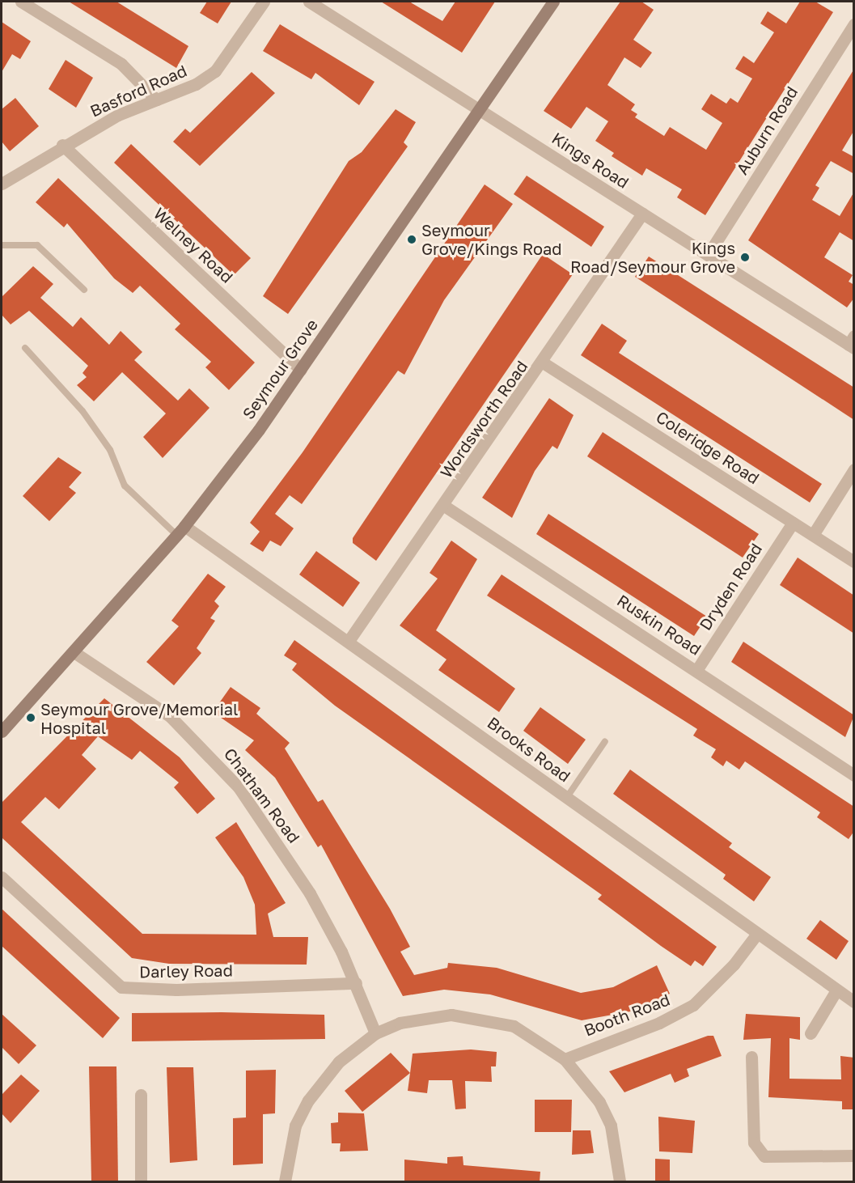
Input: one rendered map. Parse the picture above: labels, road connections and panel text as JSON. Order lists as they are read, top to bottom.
{
  "streets": {
    "main road": ["Seymour Grove"],
    "street": [
      "Basford Road",
      "Auburn Road",
      "Kings Road",
      "Welney Road",
      "Wordsworth Road",
      "Coleridge Road",
      "Dryden Road",
      "Ruskin Road",
      "Brooks Road",
      "Chatham Road",
      "Darley Road",
      "Booth Road"
    ]
  },
  "crossings": [
    ["Basford Road", "Welney Road"],
    ["Auburn Road", "Kings Road"],
    ["Kings Road", "Seymour Grove"],
    ["Kings Road", "Wordsworth Road"],
    ["Welney Road", "Seymour Grove"],
    ["Seymour Grove", "Brooks Road"],
    ["Seymour Grove", "Chatham Road"],
    ["Wordsworth Road", "Coleridge Road"],
    ["Wordsworth Road", "Ruskin Road"],
    ["Wordsworth Road", "Brooks Road"],
    ["Coleridge Road", "Dryden Road"],
    ["Dryden Road", "Ruskin Road"],
    ["Brooks Road", "Booth Road"],
    ["Chatham Road", "Darley Road"]
  ],
  "places": ["Seymour Grove/Kings Road", "Kings Road/Seymour Grove", "Seymour Grove/Memorial Hospital"]
}
